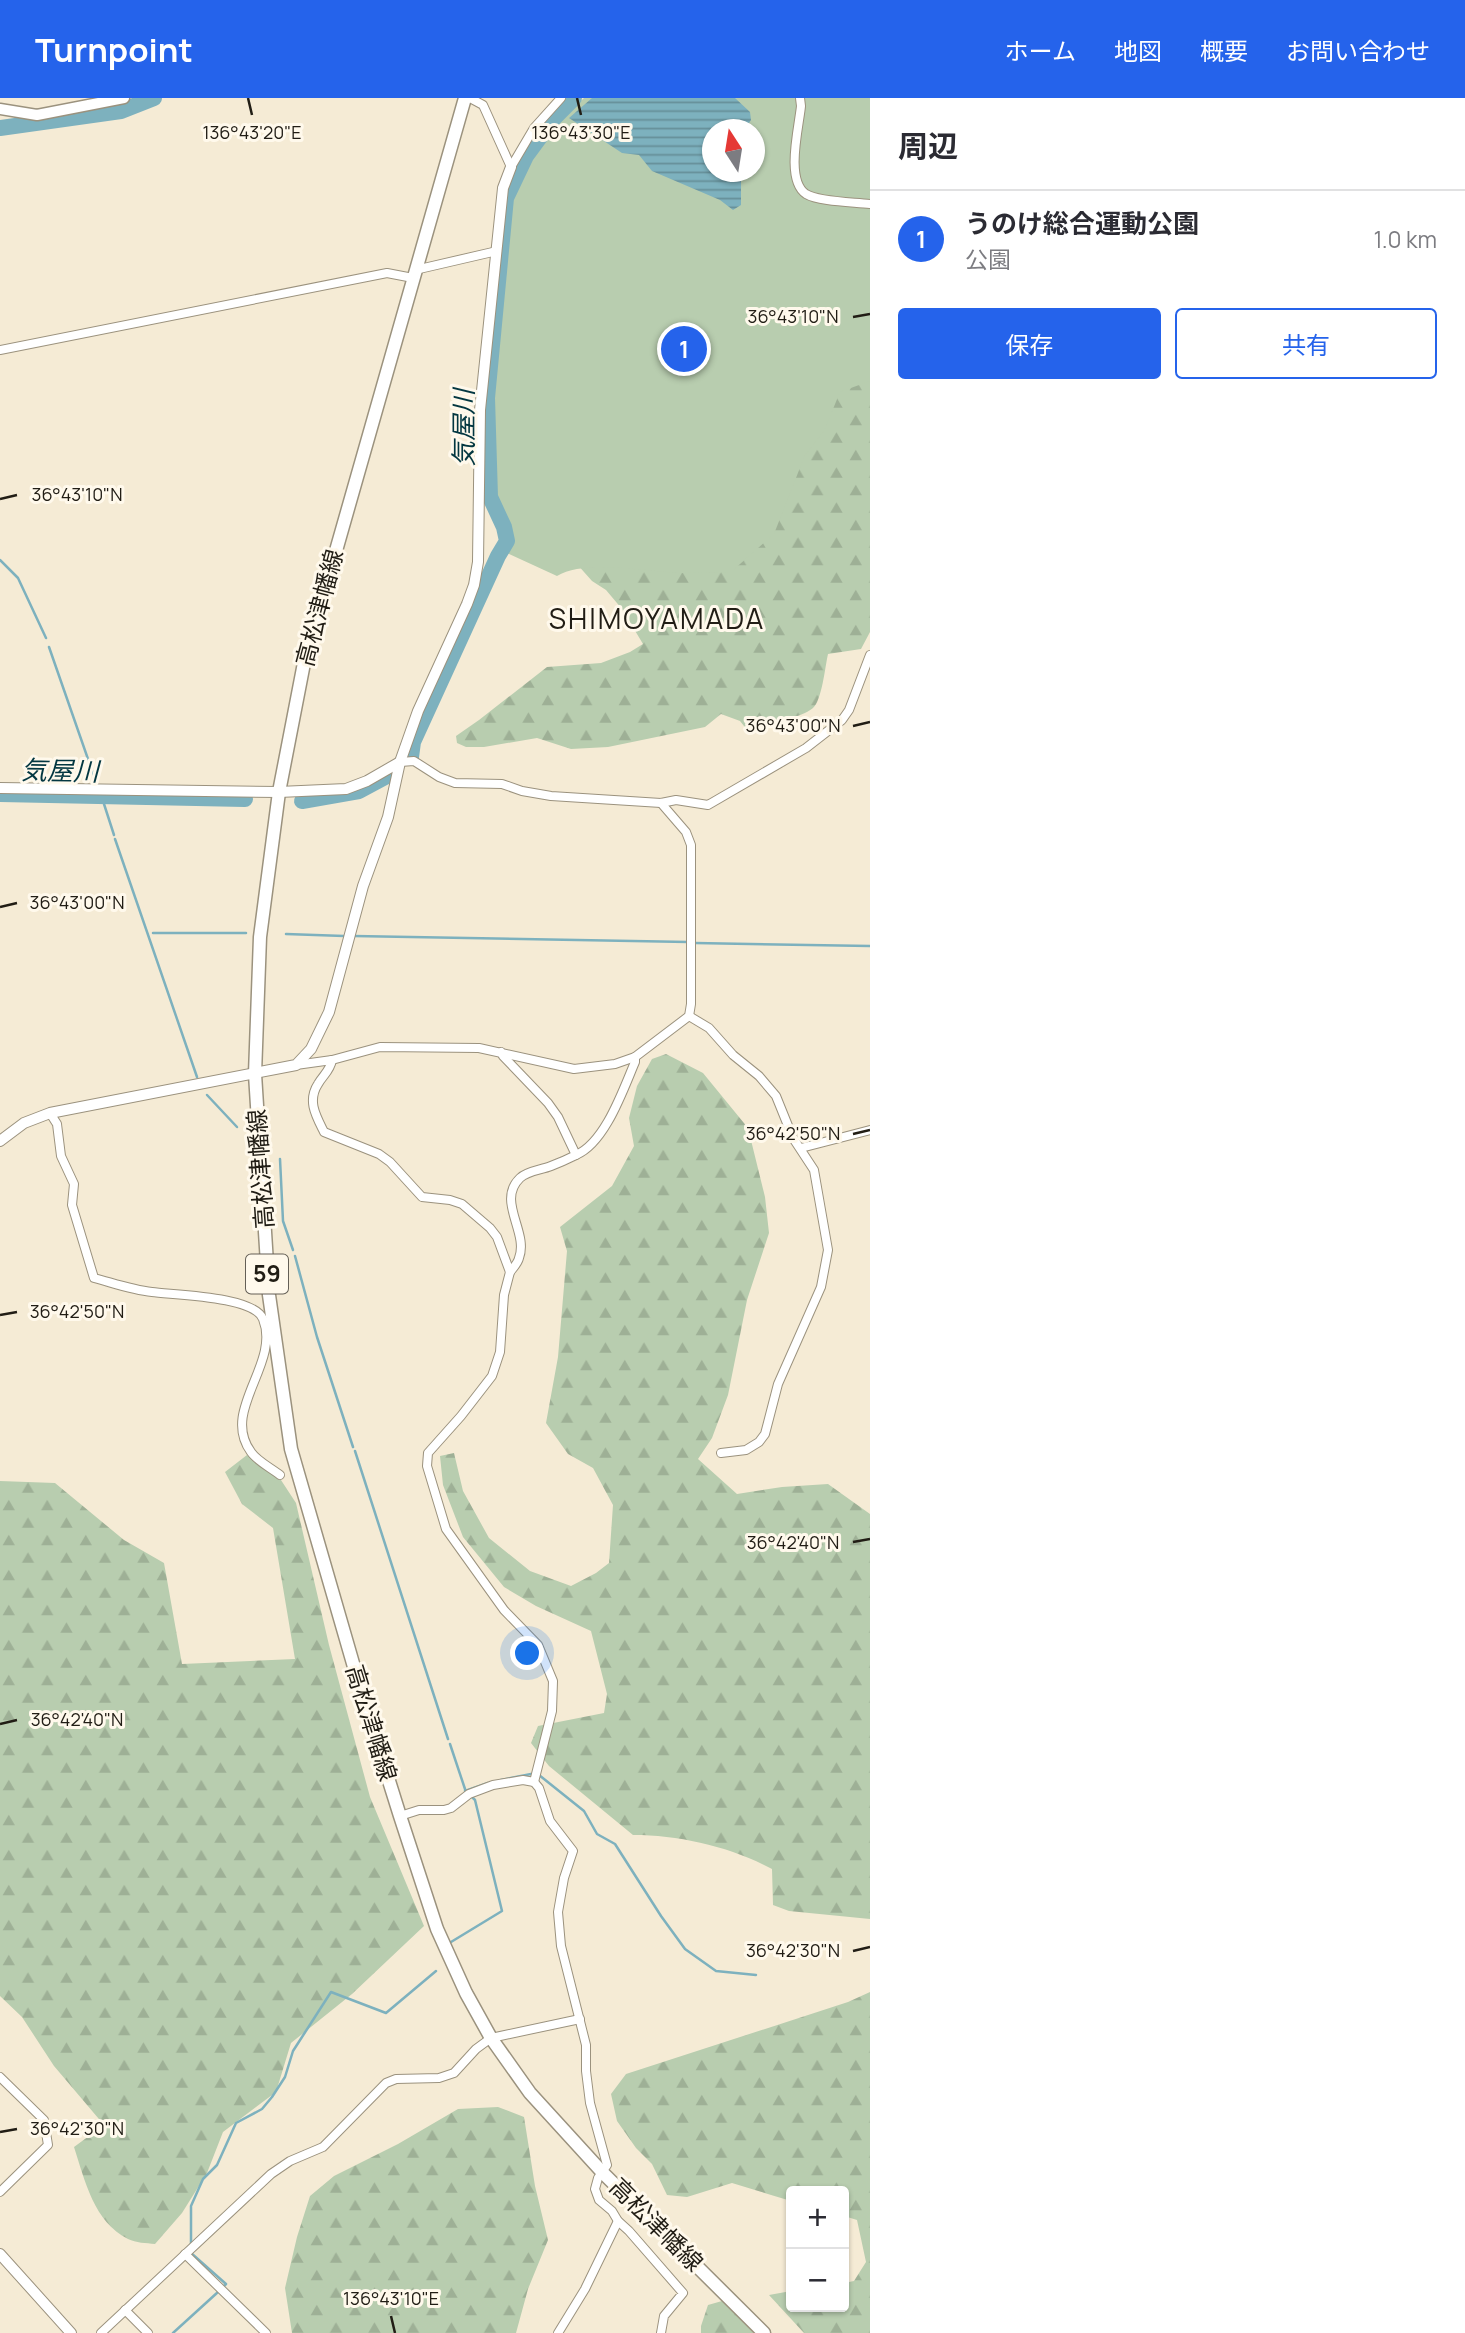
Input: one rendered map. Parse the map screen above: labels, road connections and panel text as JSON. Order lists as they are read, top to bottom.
{
  "streets": {
    "main road": ["高松津幡線", "59"]
  },
  "districts": ["SHIMOYAMADA"],
  "water": ["気屋川"],
  "north": "top",
  "page": {
    "header": "Turnpoint",
    "nav": [
      "ホーム",
      "地図",
      "概要",
      "お問い合わせ"
    ],
    "heading": "周辺",
    "list": [
      {
        "mark": "1",
        "name": "うのけ総合運動公園",
        "note": "公園",
        "value": "1.0 km"
      }
    ],
    "buttons": ["保存", "共有"],
    "pins": "1",
    "map_buttons": ["+", "−"]
  },
  "coordinates": [
    "136°43'20\"E",
    "136°43'30\"E",
    "36°43'10\"N",
    "36°43'00\"N",
    "36°42'50\"N",
    "36°42'40\"N",
    "36°42'30\"N",
    "136°43'10\"E"
  ]
}
